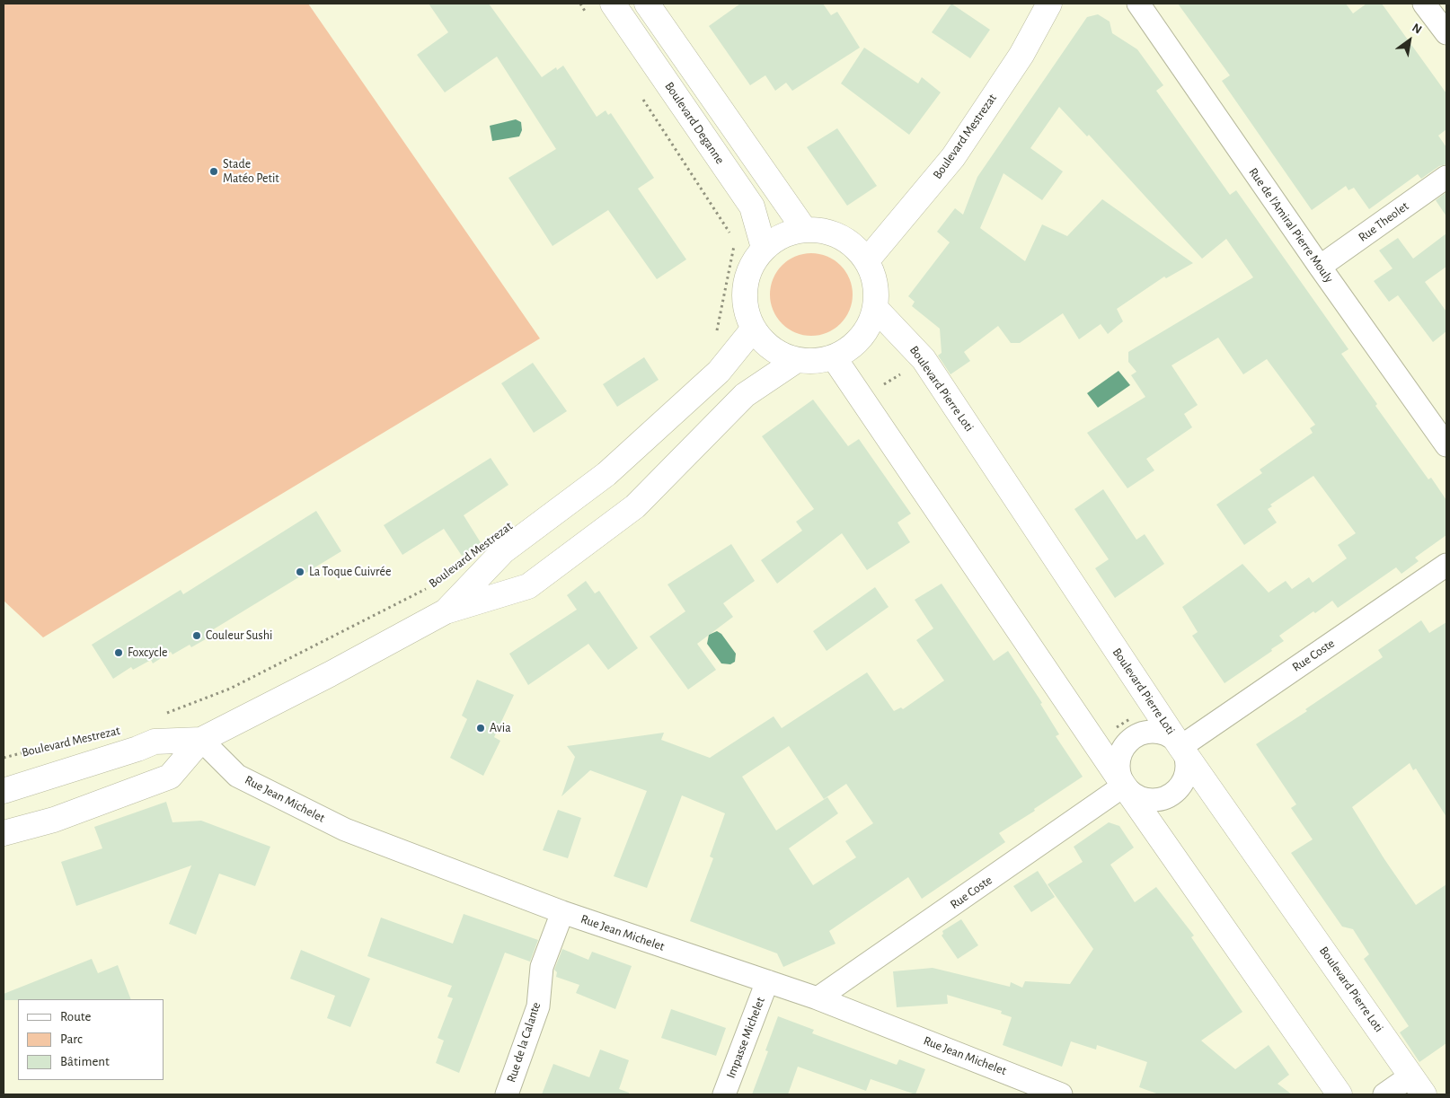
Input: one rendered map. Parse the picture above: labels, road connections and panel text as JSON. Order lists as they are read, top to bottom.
{
  "streets": {
    "street": [
      "Boulevard Deganne",
      "Boulevard Mestrezat",
      "Rue Theolet",
      "Rue de l'Amiral Pierre Mouly",
      "Boulevard Pierre Loti",
      "Rue Coste",
      "Rue Jean Michelet",
      "Impasse Michelet",
      "Rue de la Calante"
    ]
  },
  "crossings": [
    ["Boulevard Deganne", "Boulevard Mestrezat"],
    ["Boulevard Deganne", "Boulevard Pierre Loti"],
    ["Boulevard Mestrezat", "Boulevard Pierre Loti"],
    ["Boulevard Mestrezat", "Rue Jean Michelet"],
    ["Rue Theolet", "Rue de l'Amiral Pierre Mouly"],
    ["Boulevard Pierre Loti", "Rue Coste"],
    ["Rue Coste", "Rue Jean Michelet"],
    ["Rue Jean Michelet", "Impasse Michelet"],
    ["Rue Jean Michelet", "Rue de la Calante"]
  ],
  "places": [
    "Stade Matéo Petit",
    "La Toque Cuivrée",
    "Couleur Sushi",
    "Foxcycle",
    "Avia"
  ],
  "legend": ["Route", "Parc", "Bâtiment"],
  "north": "top right"
}
